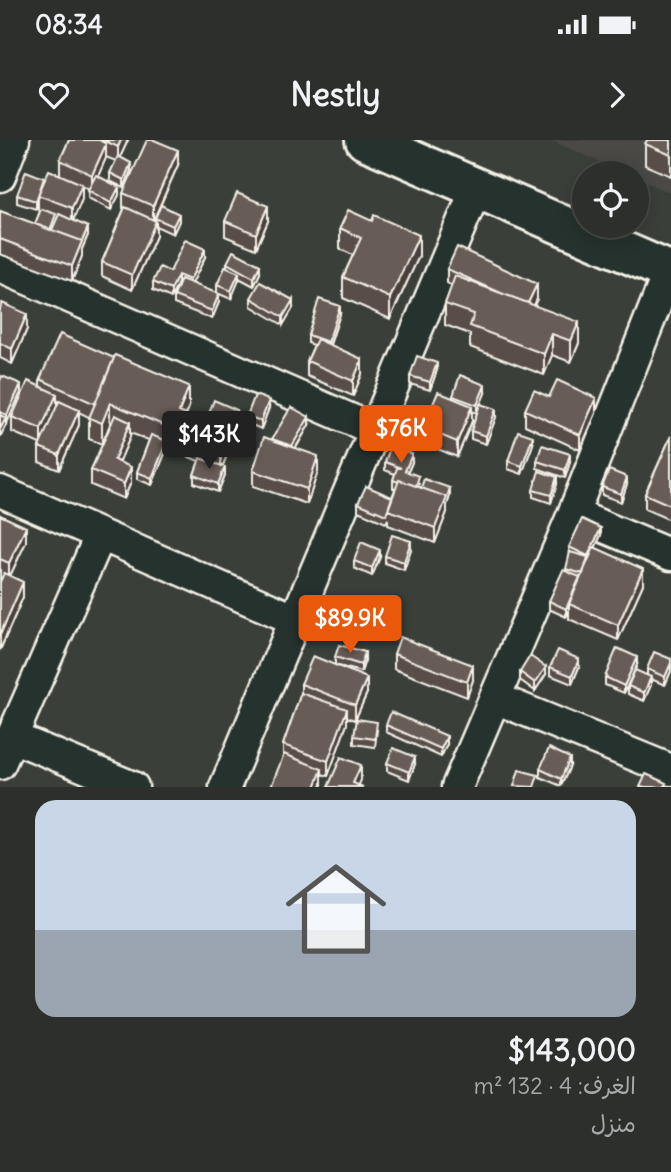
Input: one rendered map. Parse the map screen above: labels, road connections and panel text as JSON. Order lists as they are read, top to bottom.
{
  "page": {
    "status": "08:34",
    "header": "Nestly",
    "price": ["$76K", "$143K", "$89.9K"],
    "list": [
      {
        "name": "$143,000",
        "note": "الغرف: 4 · 132 m² · منزل"
      }
    ]
  }
}
